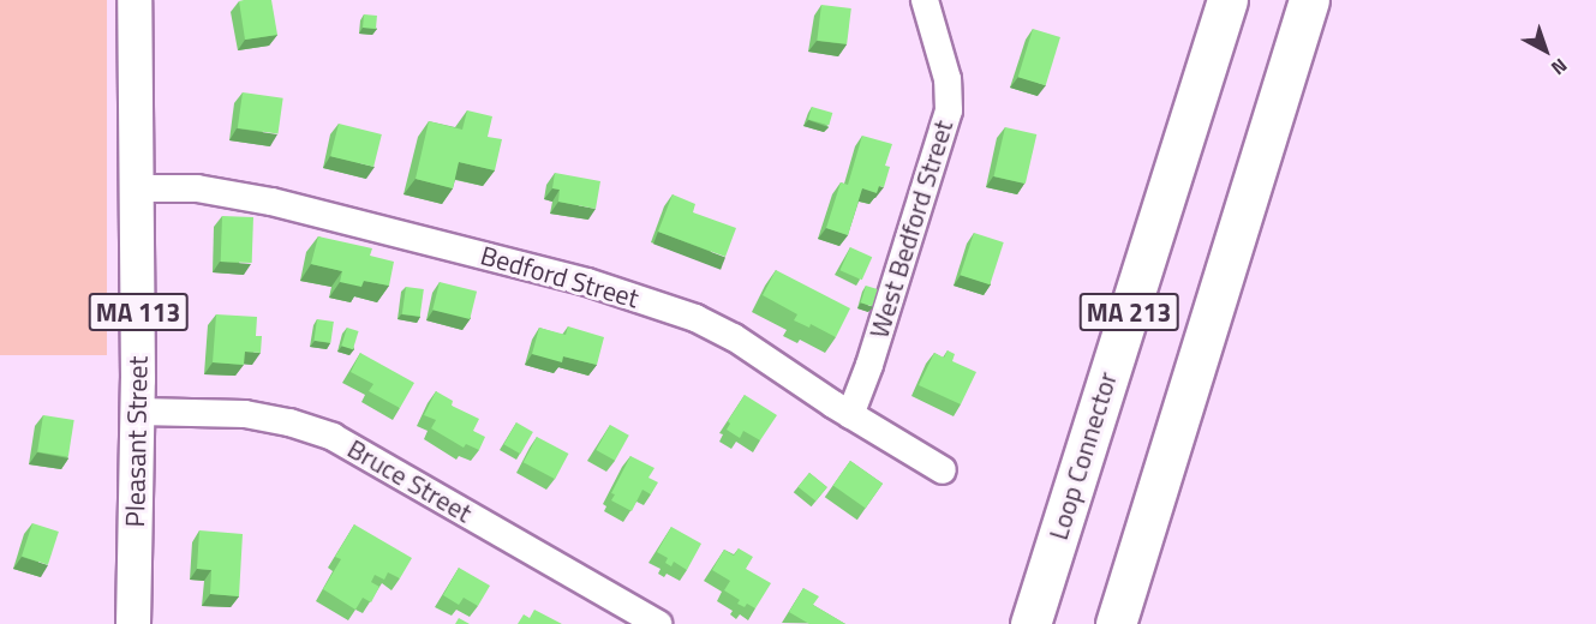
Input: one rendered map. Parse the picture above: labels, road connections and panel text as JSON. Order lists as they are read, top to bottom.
{
  "streets": {
    "highway": ["MA 213", "Loop Connector"],
    "main road": ["MA 113", "Pleasant Street"],
    "street": ["West Bedford Street", "Bedford Street", "Bruce Street"]
  },
  "crossings": [
    ["West Bedford Street", "Bedford Street"],
    ["Bedford Street", "Pleasant Street"],
    ["Pleasant Street", "Bruce Street"]
  ],
  "north": "bottom right"
}
